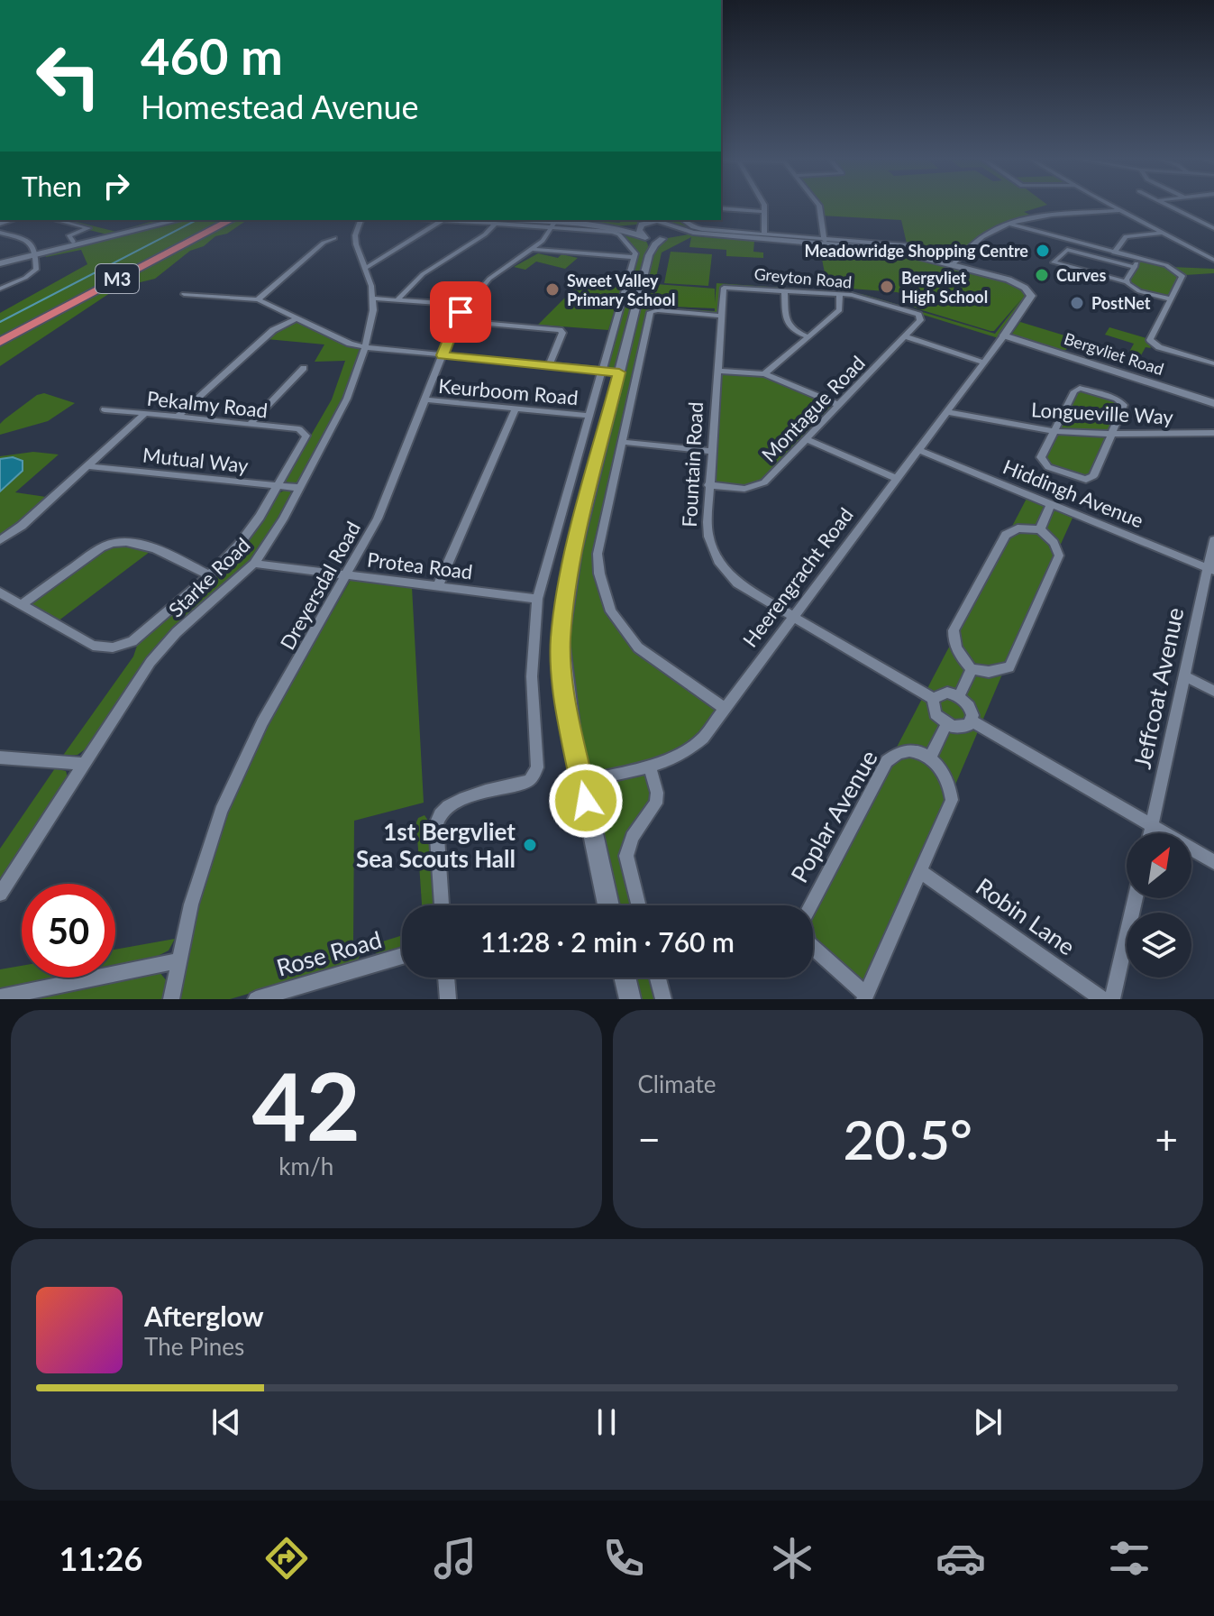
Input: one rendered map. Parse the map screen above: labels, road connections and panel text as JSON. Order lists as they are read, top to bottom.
{
  "streets": {
    "highway": ["M3"],
    "street": [
      "Greyton Road",
      "Bergvliet Road",
      "Keurboom Road",
      "Pekalmy Road",
      "Montague Road",
      "Longueville Way",
      "Mutual Way",
      "Fountain Road",
      "Hiddingh Avenue",
      "Protea Road",
      "Starke Road",
      "Heerengracht Road",
      "Dreyersdal Road",
      "Jeffcoat Avenue",
      "Poplar Avenue",
      "Robin Lane",
      "Rose Road"
    ]
  },
  "crossings": [
    ["Greyton Road", "Montague Road"],
    ["Greyton Road", "Fountain Road"],
    ["Bergvliet Road", "Heerengracht Road"],
    ["Keurboom Road", "Dreyersdal Road"],
    ["Pekalmy Road", "Mutual Way"],
    ["Montague Road", "Fountain Road"],
    ["Longueville Way", "Heerengracht Road"],
    ["Mutual Way", "Starke Road"],
    ["Fountain Road", "Heerengracht Road"],
    ["Hiddingh Avenue", "Heerengracht Road"],
    ["Hiddingh Avenue", "Jeffcoat Avenue"],
    ["Protea Road", "Starke Road"],
    ["Protea Road", "Dreyersdal Road"],
    ["Poplar Avenue", "Robin Lane"]
  ],
  "places": [
    "Meadowridge Shopping Centre",
    "Curves",
    "Bergvliet High School",
    "Sweet Valley Primary School",
    "PostNet",
    "1st Bergvliet Sea Scouts Hall"
  ],
  "north": "top right",
  "page": {
    "turn": ["460 m", "Homestead Avenue"],
    "then": "Then",
    "limit": "50",
    "trip": "11:28 · 2 min · 760 m",
    "tile": [
      ["42", "km/h"],
      "Climate"
    ],
    "heat": ["−", "20.5°", "+"],
    "song": ["Afterglow", "The Pines"],
    "tabs": "11:26"
  }
}
